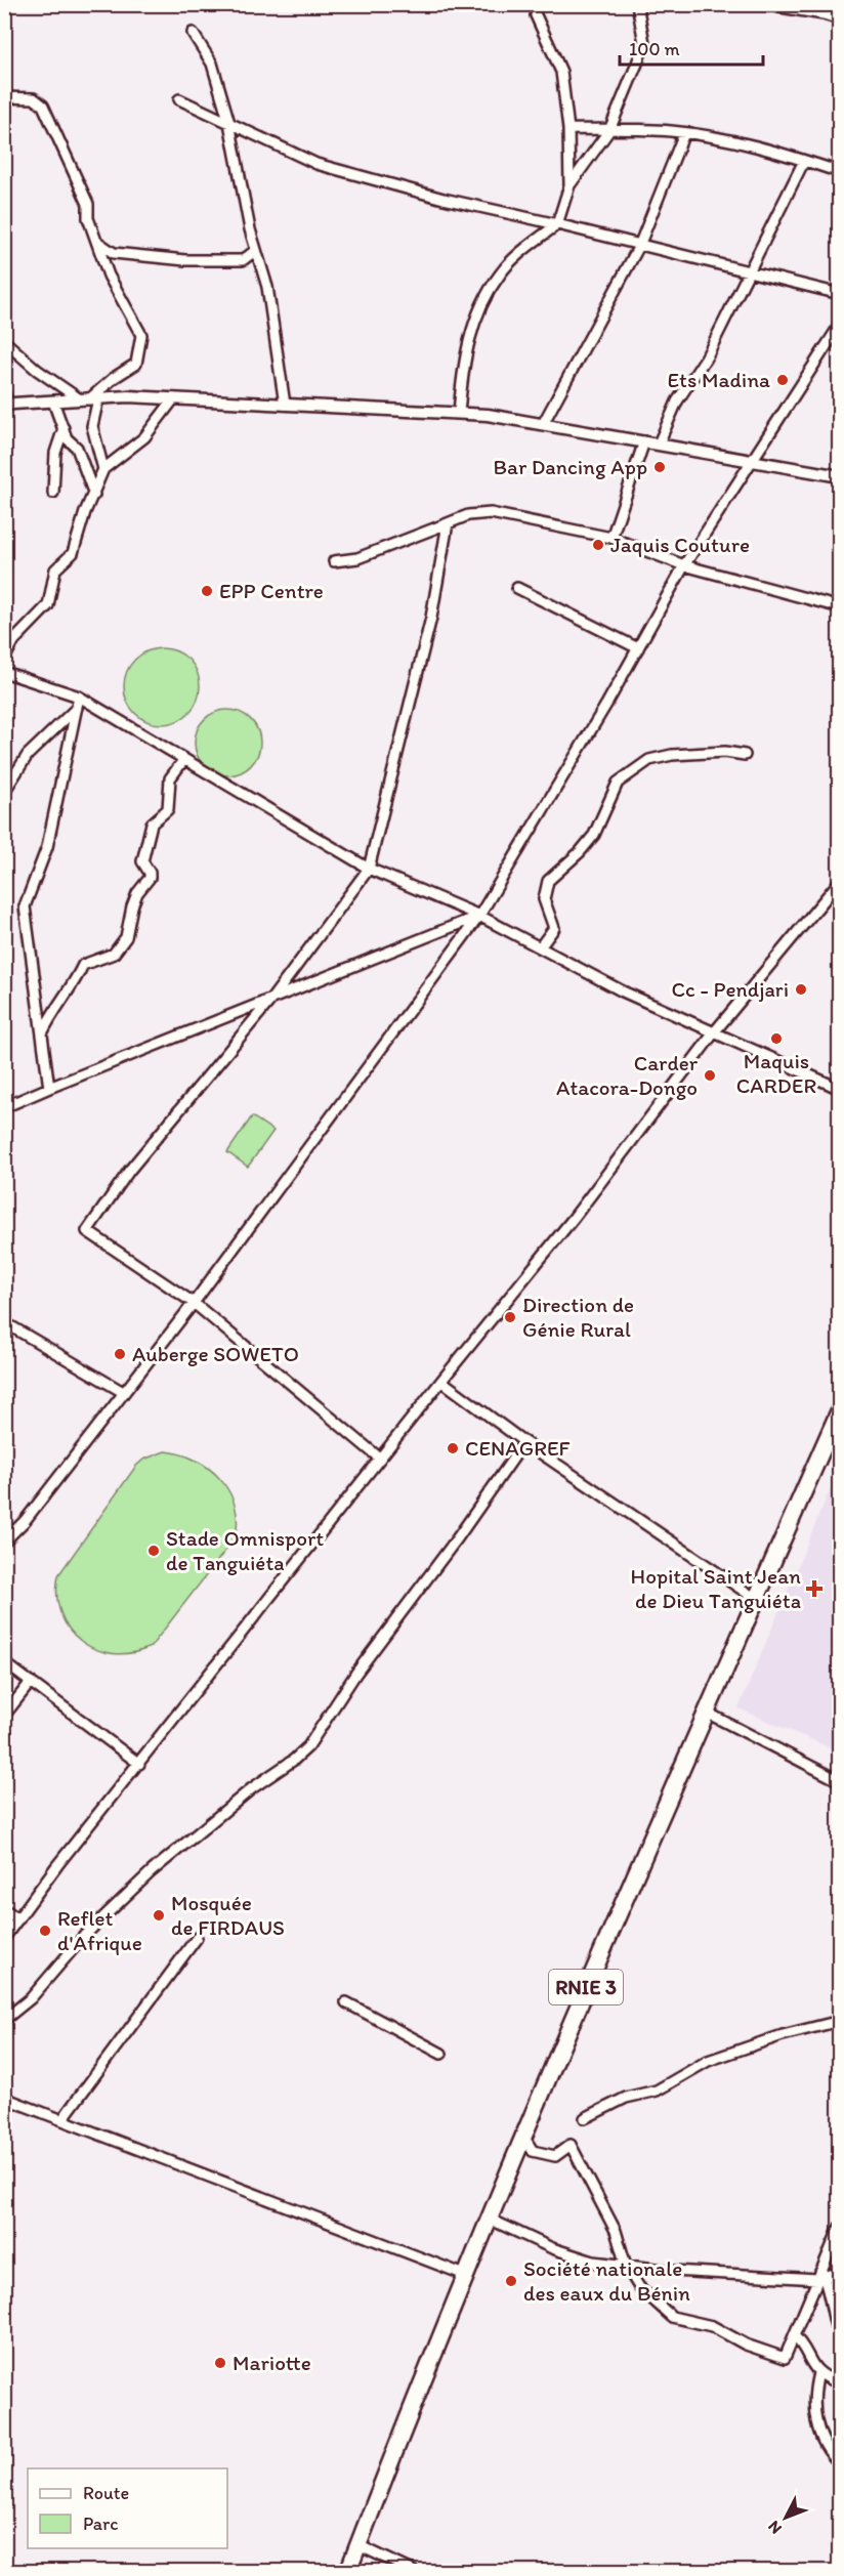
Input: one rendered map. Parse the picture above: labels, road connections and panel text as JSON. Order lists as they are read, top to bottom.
{
  "streets": {
    "highway": ["RNIE 3"]
  },
  "places": {
    "other": [
      "Ets Madina",
      "Bar Dancing App",
      "Jaquis Couture",
      "EPP Centre",
      "Cc - Pendjari",
      "Maquis CARDER",
      "Carder Atacora-Dongo",
      "Direction de Génie Rural",
      "Auberge SOWETO",
      "CENAGREF",
      "Stade Omnisport de Tanguiéta",
      "Mosquée de FIRDAUS",
      "Reflet d'Afrique",
      "Société nationale des eaux du Bénin",
      "Mariotte"
    ],
    "health": ["Hopital Saint Jean de Dieu Tanguiéta"]
  },
  "legend": ["Route", "Parc"],
  "scale_bar": "100 m",
  "north": "bottom left"
}
